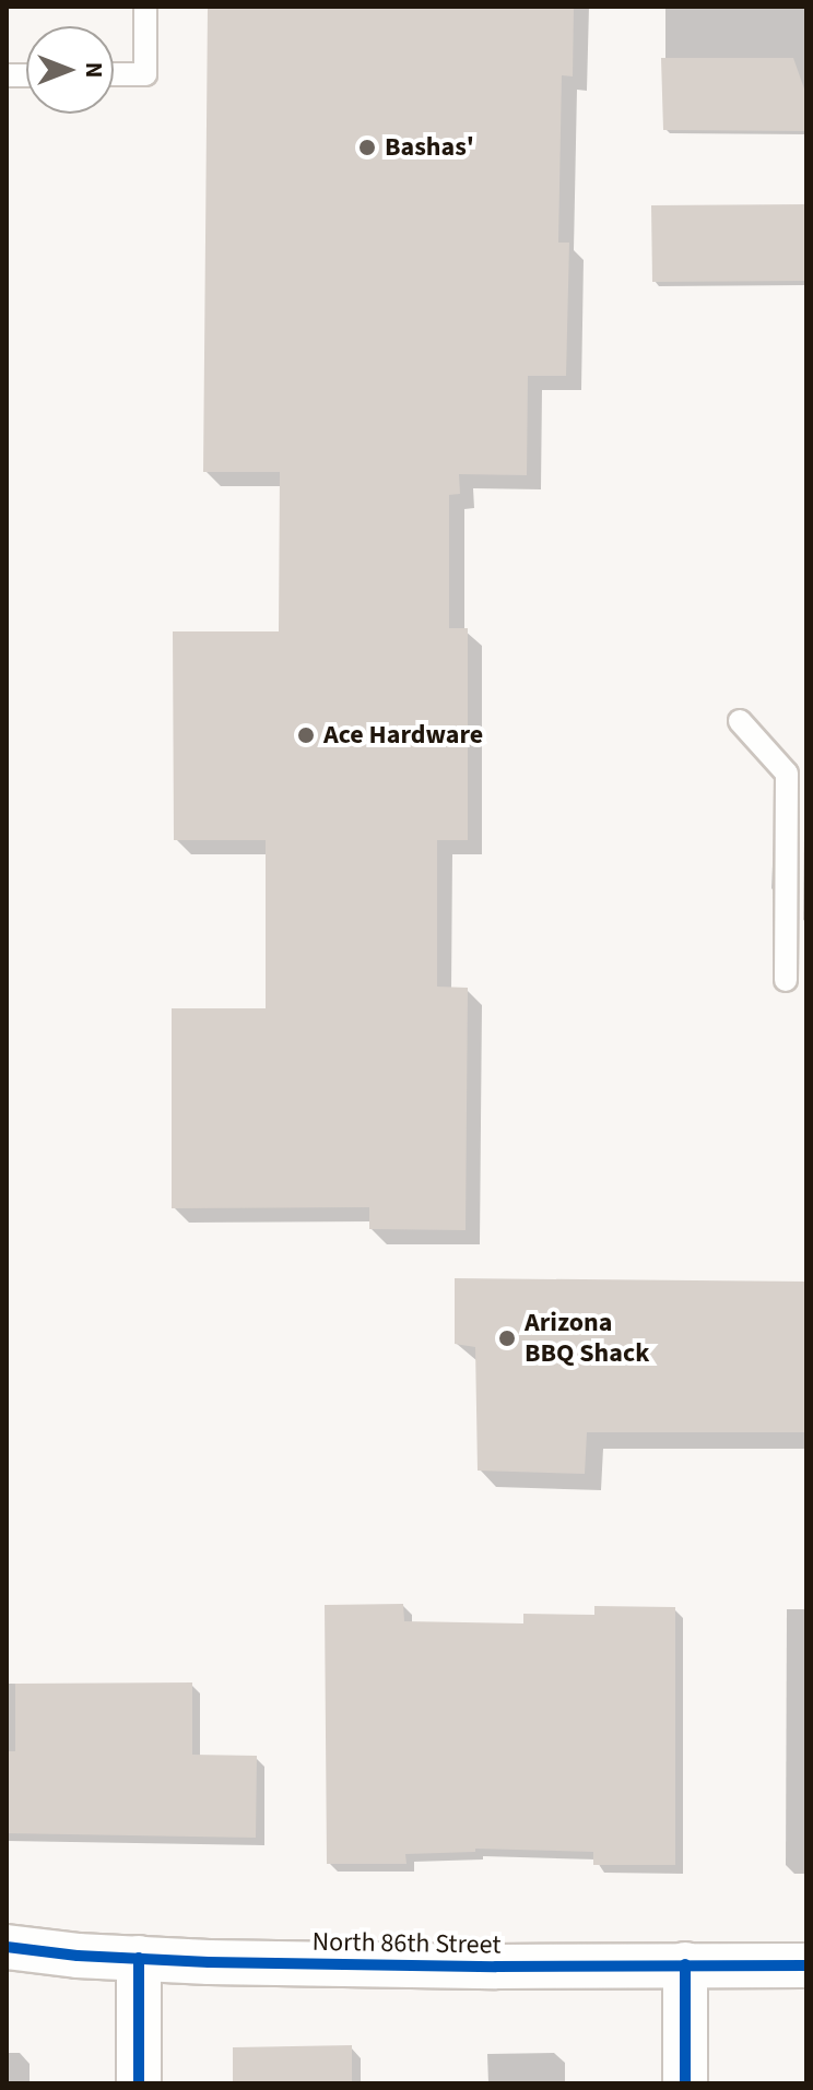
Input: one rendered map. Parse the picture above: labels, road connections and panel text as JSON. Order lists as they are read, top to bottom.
{
  "streets": {
    "street": ["North 86th Street"]
  },
  "places": ["Bashas'", "Ace Hardware", "Arizona BBQ Shack"],
  "north": "right"
}
